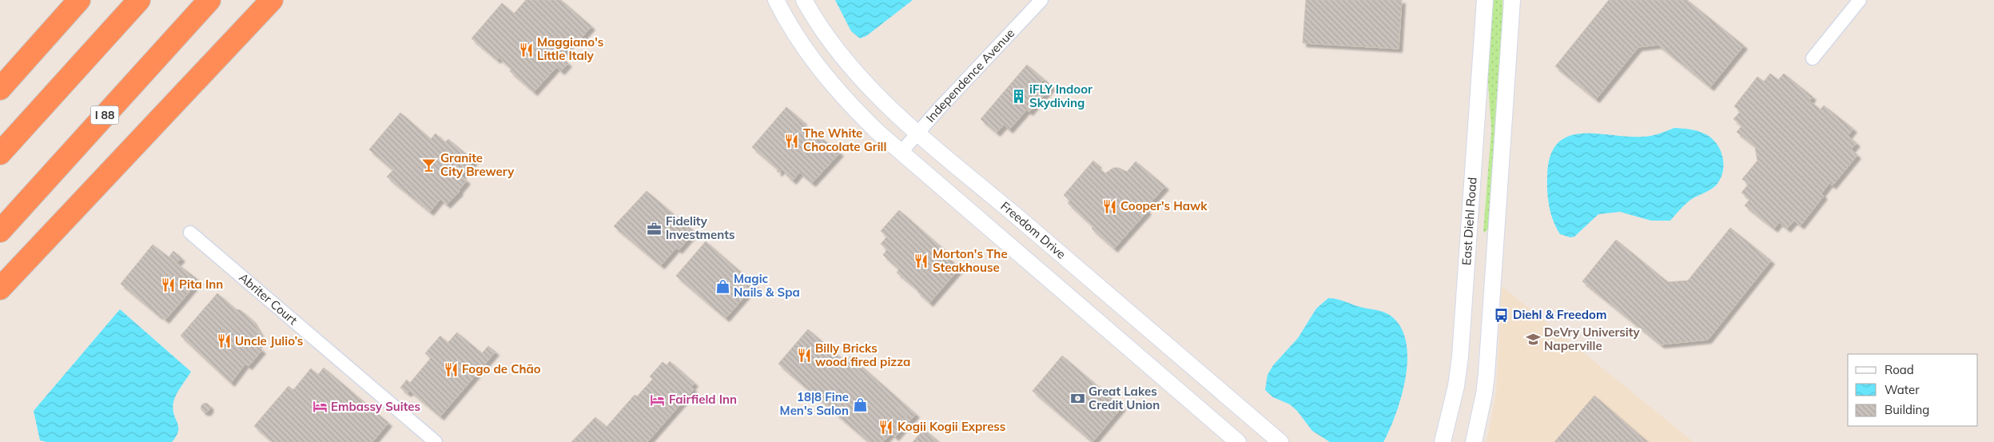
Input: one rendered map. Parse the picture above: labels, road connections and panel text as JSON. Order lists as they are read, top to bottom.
{
  "streets": {
    "highway": ["I 88"],
    "street": [
      "Independence Avenue",
      "East Diehl Road",
      "Freedom Drive",
      "Abriter Court"
    ]
  },
  "crossings": [
    ["Independence Avenue", "Freedom Drive"]
  ],
  "places": {
    "restaurant": [
      "Maggiano's Little Italy",
      "The White Chocolate Grill",
      "Cooper's Hawk",
      "Morton's The Steakhouse",
      "Pita Inn",
      "Uncle Julio’s",
      "Billy Bricks wood fired pizza",
      "Fogo de Chão",
      "Kogii Kogii Express"
    ],
    "building": ["iFLY Indoor Skydiving"],
    "bar": ["Granite City Brewery"],
    "office": ["Fidelity Investments"],
    "shop": ["Magic Nails & Spa", "18|8 Fine Men's Salon"],
    "bus stop": ["Diehl & Freedom"],
    "school or university": ["DeVry University Naperville"],
    "bank": ["Great Lakes Credit Union"],
    "hotel": ["Fairfield Inn", "Embassy Suites"]
  },
  "legend": ["Road", "Water", "Building"]
}
